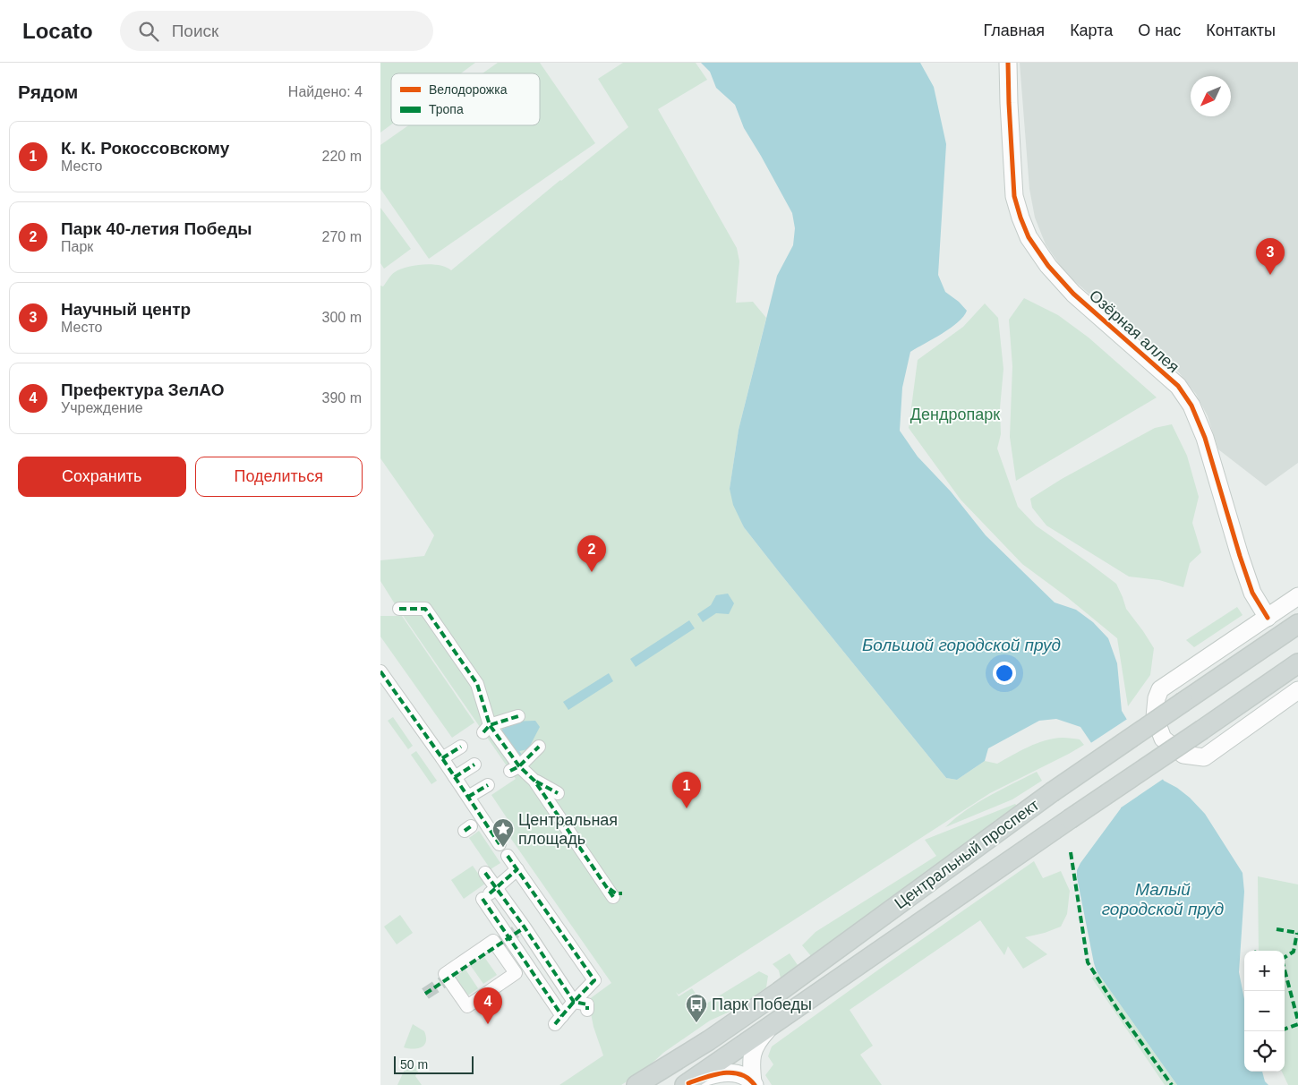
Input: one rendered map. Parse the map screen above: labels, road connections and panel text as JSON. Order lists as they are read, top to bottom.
{
  "streets": {
    "main road": ["Центральный проспект"],
    "street": ["Озёрная аллея"]
  },
  "water": ["Большой городской пруд", "Малый городской пруд"],
  "parks": ["Дендропарк"],
  "places": {
    "place": ["Центральная площадь"],
    "bus stop": ["Парк Победы"]
  },
  "legend": ["Велодорожка", "Тропа"],
  "scale_bar": "50 m",
  "north": "bottom left",
  "page": {
    "header": "Locato",
    "search": "Поиск",
    "nav": [
      "Главная",
      "Карта",
      "О нас",
      "Контакты"
    ],
    "heading": ["Рядом", "Найдено: 4"],
    "list": [
      {
        "mark": "1",
        "name": "К. К. Рокоссовскому",
        "note": "Место",
        "value": "220 m"
      },
      {
        "mark": "2",
        "name": "Парк 40-летия Победы",
        "note": "Парк",
        "value": "270 m"
      },
      {
        "mark": "3",
        "name": "Научный центр",
        "note": "Место",
        "value": "300 m"
      },
      {
        "mark": "4",
        "name": "Префектура ЗелАО",
        "note": "Учреждение",
        "value": "390 m"
      }
    ],
    "pins": [
      "3",
      "2",
      "1",
      "4"
    ],
    "buttons": ["Сохранить", "Поделиться"],
    "map_buttons": ["+", "−"],
    "scale": "50 m"
  }
}
